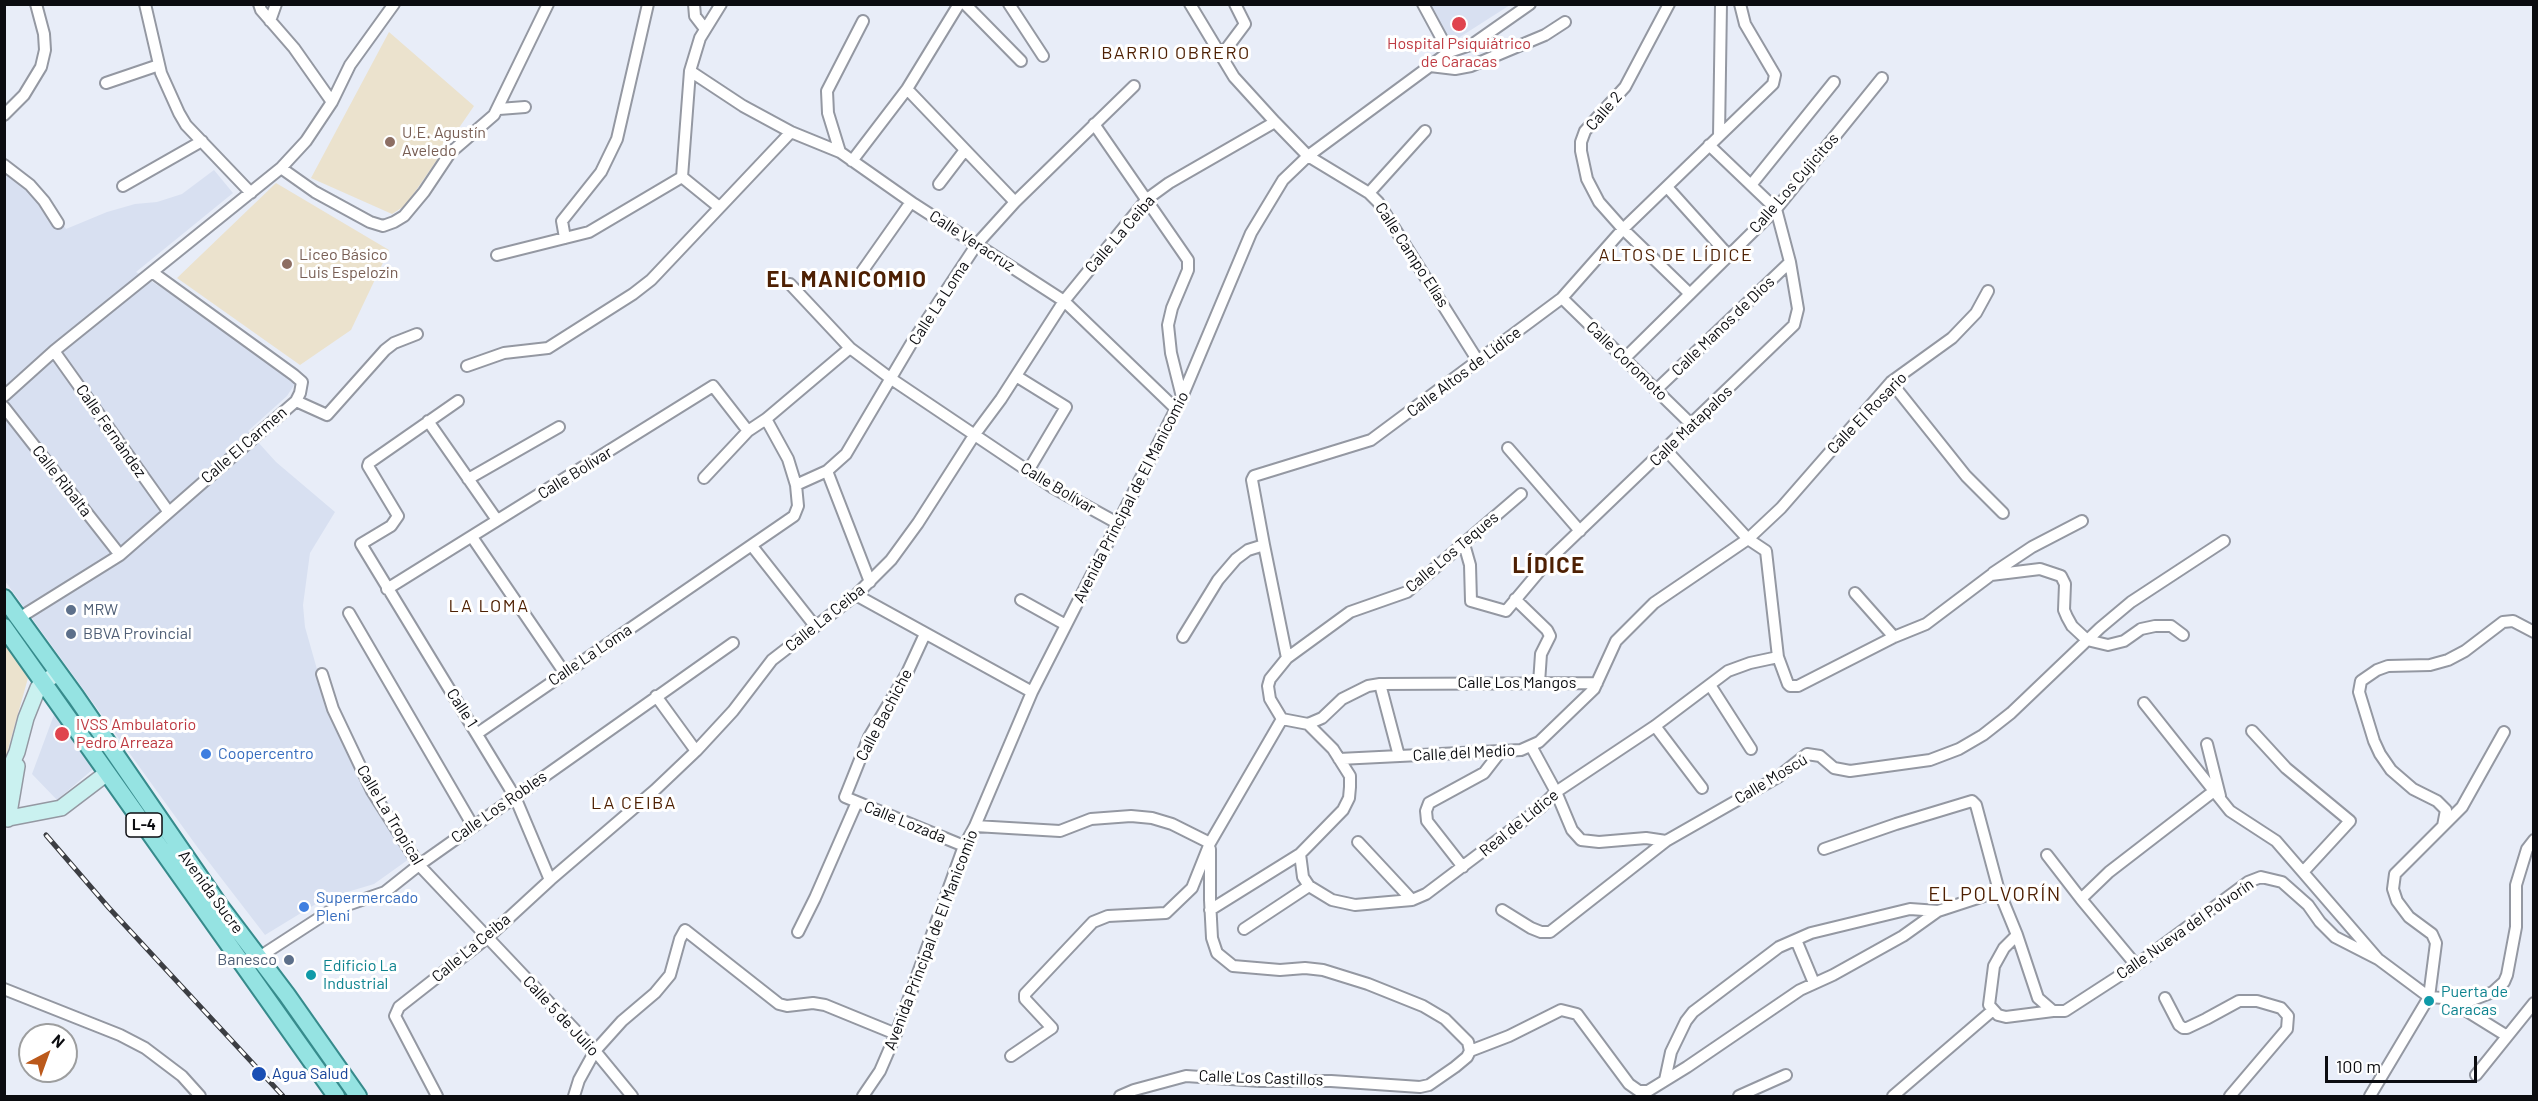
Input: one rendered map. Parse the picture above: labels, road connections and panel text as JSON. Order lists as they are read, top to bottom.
{
  "streets": {
    "main road": ["L-4", "Avenida Sucre"],
    "street": [
      "Calle 2",
      "Calle Los Cujicitos",
      "Calle La Ceiba",
      "Calle Veracruz",
      "Calle Campo Elías",
      "Calle La Loma",
      "Calle Manos de Dios",
      "Calle Coromoto",
      "Calle Altos de Lídice",
      "Calle El Rosario",
      "Calle Matapalos",
      "Calle Fernández",
      "Calle El Carmen",
      "Calle Bolívar",
      "Calle Ribalta",
      "Avenida Principal de El Manicomio",
      "Calle Los Teques",
      "Calle Los Mangos",
      "Calle 1",
      "Calle Bachiche",
      "Calle del Medio",
      "Calle Moscú",
      "Calle Los Robles",
      "Calle La Tropical",
      "Calle Lozada",
      "Real de Lídice",
      "Calle Nueva del Polvorín",
      "Calle 5 de Julio",
      "Calle Los Castillos"
    ]
  },
  "crossings": [
    ["Calle 2", "Calle Los Cujicitos"],
    ["Calle 2", "Calle Altos de Lídice"],
    ["Calle Los Cujicitos", "Calle Coromoto"],
    ["Calle Los Cujicitos", "Calle Matapalos"],
    ["Calle La Ceiba", "Calle Veracruz"],
    ["Calle La Ceiba", "Calle Campo Elías"],
    ["Calle La Ceiba", "Calle Bolívar"],
    ["Calle La Ceiba", "Calle 1"],
    ["Calle La Ceiba", "Calle La Tropical"],
    ["Calle La Ceiba", "Calle 5 de Julio"],
    ["Calle Veracruz", "Calle La Loma"],
    ["Calle Veracruz", "Avenida Principal de El Manicomio"],
    ["Calle Campo Elías", "Calle Altos de Lídice"],
    ["Calle Campo Elías", "Avenida Principal de El Manicomio"],
    ["Calle La Loma", "Calle Bolívar"],
    ["Calle La Loma", "Calle 1"],
    ["Calle Manos de Dios", "Calle Coromoto"],
    ["Calle Manos de Dios", "Calle Matapalos"],
    ["Calle Coromoto", "Calle Altos de Lídice"],
    ["Calle Coromoto", "Calle Matapalos"],
    ["Calle Altos de Lídice", "Calle Los Teques"],
    ["Calle El Rosario", "Calle Los Mangos"],
    ["Calle Fernández", "Calle El Carmen"],
    ["Calle El Carmen", "Calle Ribalta"],
    ["Calle El Carmen", "Avenida Sucre"],
    ["Calle Bolívar", "Avenida Principal de El Manicomio"],
    ["Calle Bolívar", "Calle 1"],
    ["Avenida Principal de El Manicomio", "Calle Lozada"],
    ["Calle Los Mangos", "Calle del Medio"],
    ["Calle 1", "Calle Los Robles"],
    ["Calle Bachiche", "Calle Lozada"],
    ["Calle Los Robles", "Calle La Tropical"],
    ["Calle Los Robles", "Avenida Sucre"],
    ["Calle La Tropical", "Calle 5 de Julio"]
  ],
  "districts": [
    "BARRIO OBRERO",
    "ALTOS DE LÍDICE",
    "EL MANICOMIO",
    "LÍDICE",
    "LA LOMA",
    "LA CEIBA",
    "EL POLVORÍN"
  ],
  "places": [
    "Hospital Psiquiátrico de Caracas",
    "U.E. Agustín Aveledo",
    "Liceo Básico Luis Espelozin",
    "MRW",
    "BBVA Provincial",
    "IVSS Ambulatorio Pedro Arreaza",
    "Coopercentro",
    "Supermercado Pleni",
    "Banesco",
    "Edificio La Industrial",
    "Puerta de Caracas",
    "Agua Salud"
  ],
  "scale_bar": "100 m",
  "north": "top right"
}
